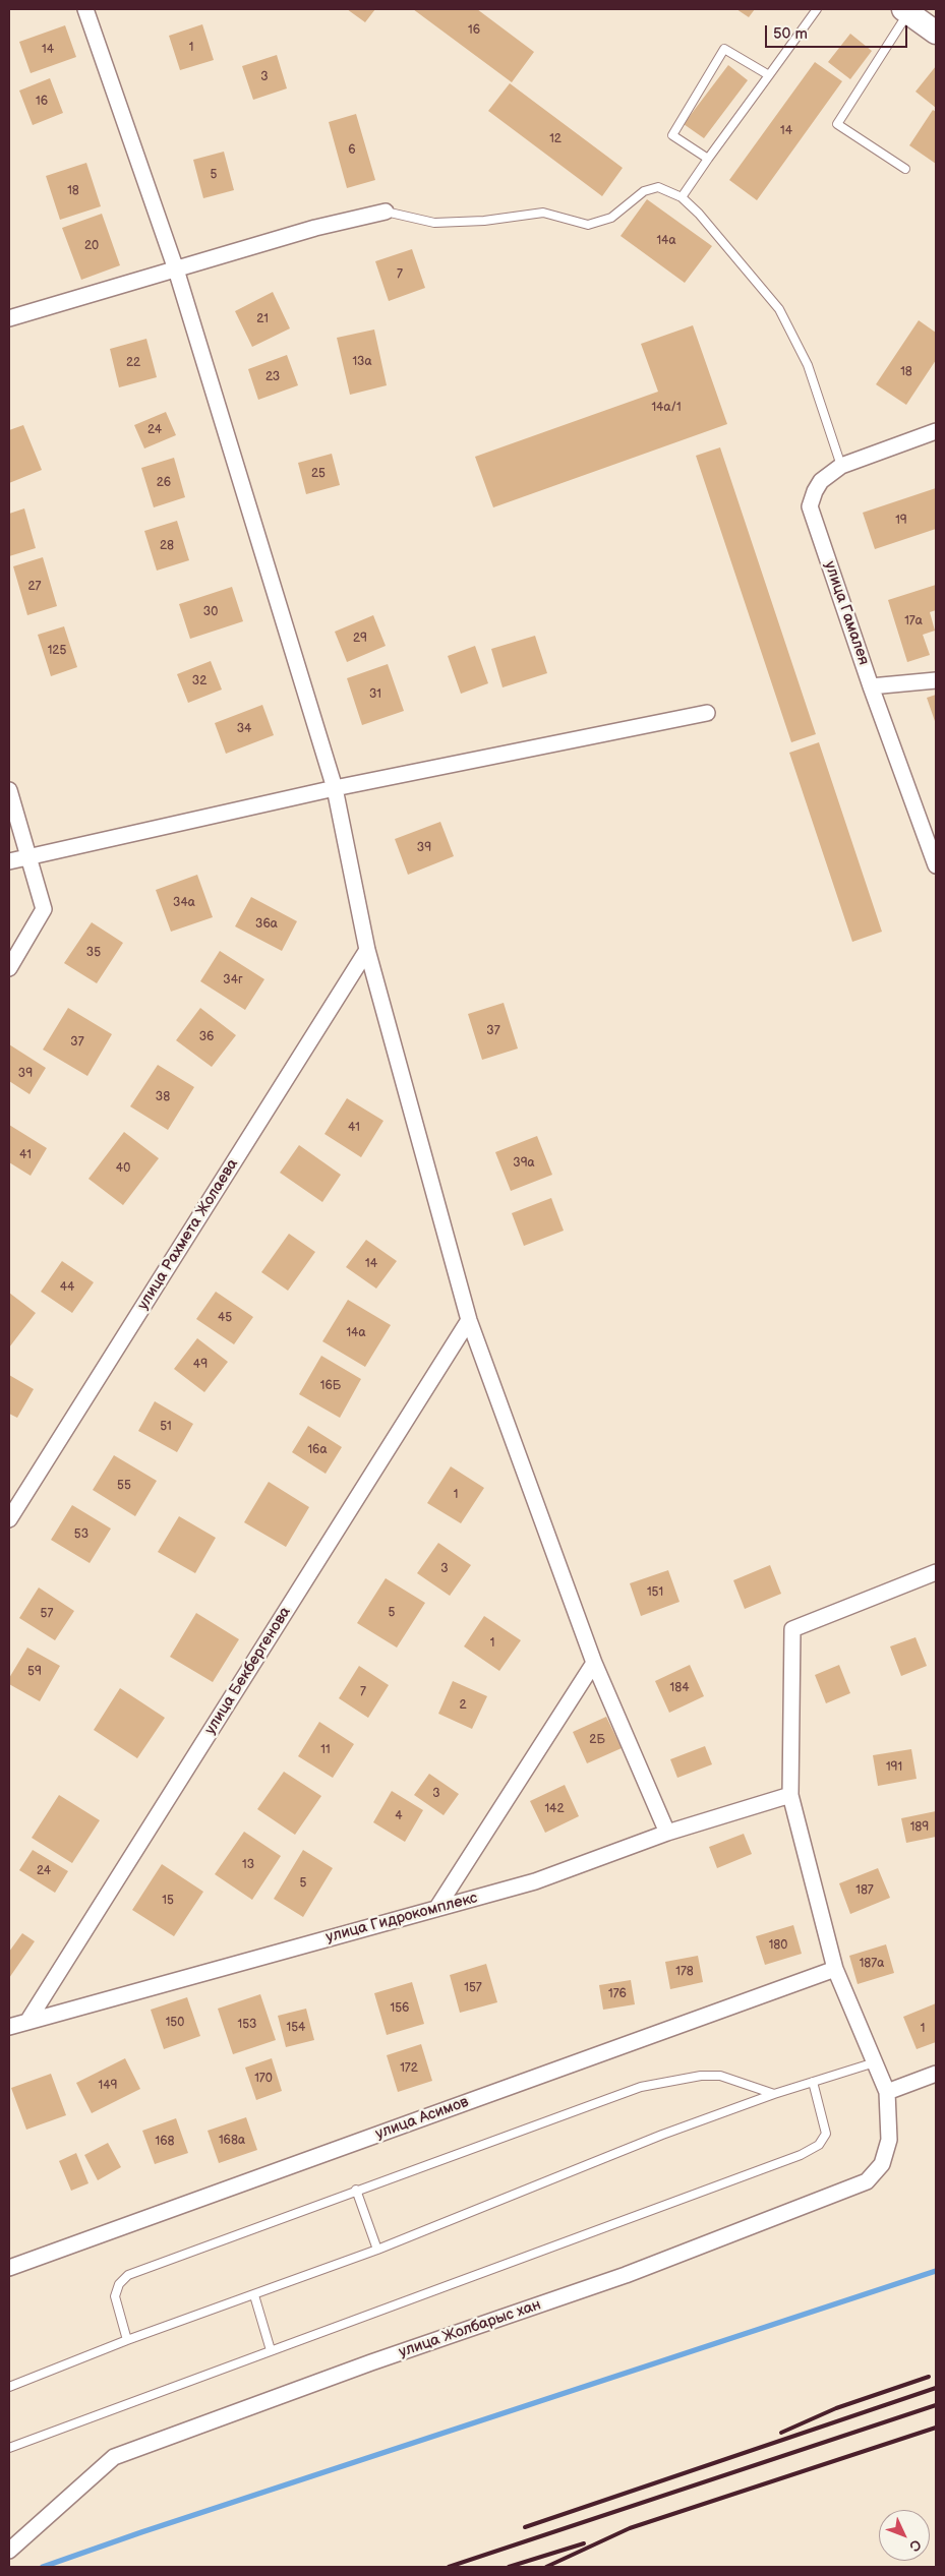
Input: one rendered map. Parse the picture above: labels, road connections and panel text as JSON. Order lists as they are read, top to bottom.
{
  "streets": {
    "street": [
      "улица Гамалея",
      "улица Рахмета Жолаева",
      "улица Бекбергенова",
      "улица Гидрокомплекс",
      "улица Асимов",
      "улица Жолбарыс хан"
    ]
  },
  "crossings": [
    ["улица Бекбергенова", "улица Гидрокомплекс"],
    ["улица Гидрокомплекс", "улица Жолбарыс хан"],
    ["улица Асимов", "улица Жолбарыс хан"]
  ],
  "house_numbers": [
    "16",
    "1",
    "14",
    "3",
    "16",
    "14",
    "12",
    "6",
    "5",
    "18",
    "14а",
    "20",
    "7",
    "21",
    "13а",
    "22",
    "18",
    "23",
    "14а/1",
    "24",
    "25",
    "26",
    "19",
    "28",
    "27",
    "30",
    "17а",
    "29",
    "125",
    "32",
    "31",
    "34",
    "39",
    "34а",
    "36а",
    "35",
    "34г",
    "37",
    "36",
    "37",
    "39",
    "38",
    "41",
    "41",
    "39а",
    "40",
    "14",
    "44",
    "45",
    "14а",
    "49",
    "16Б",
    "51",
    "16а",
    "55",
    "1",
    "53",
    "3",
    "151",
    "5",
    "57",
    "1",
    "59",
    "184",
    "7",
    "2",
    "2Б",
    "11",
    "191",
    "3",
    "142",
    "4",
    "189",
    "13",
    "24",
    "5",
    "187",
    "15",
    "180",
    "187а",
    "178",
    "157",
    "176",
    "156",
    "150",
    "153",
    "154",
    "1",
    "172",
    "170",
    "149",
    "168а",
    "168"
  ],
  "scale_bar": "50 m",
  "north": "bottom right"
}
